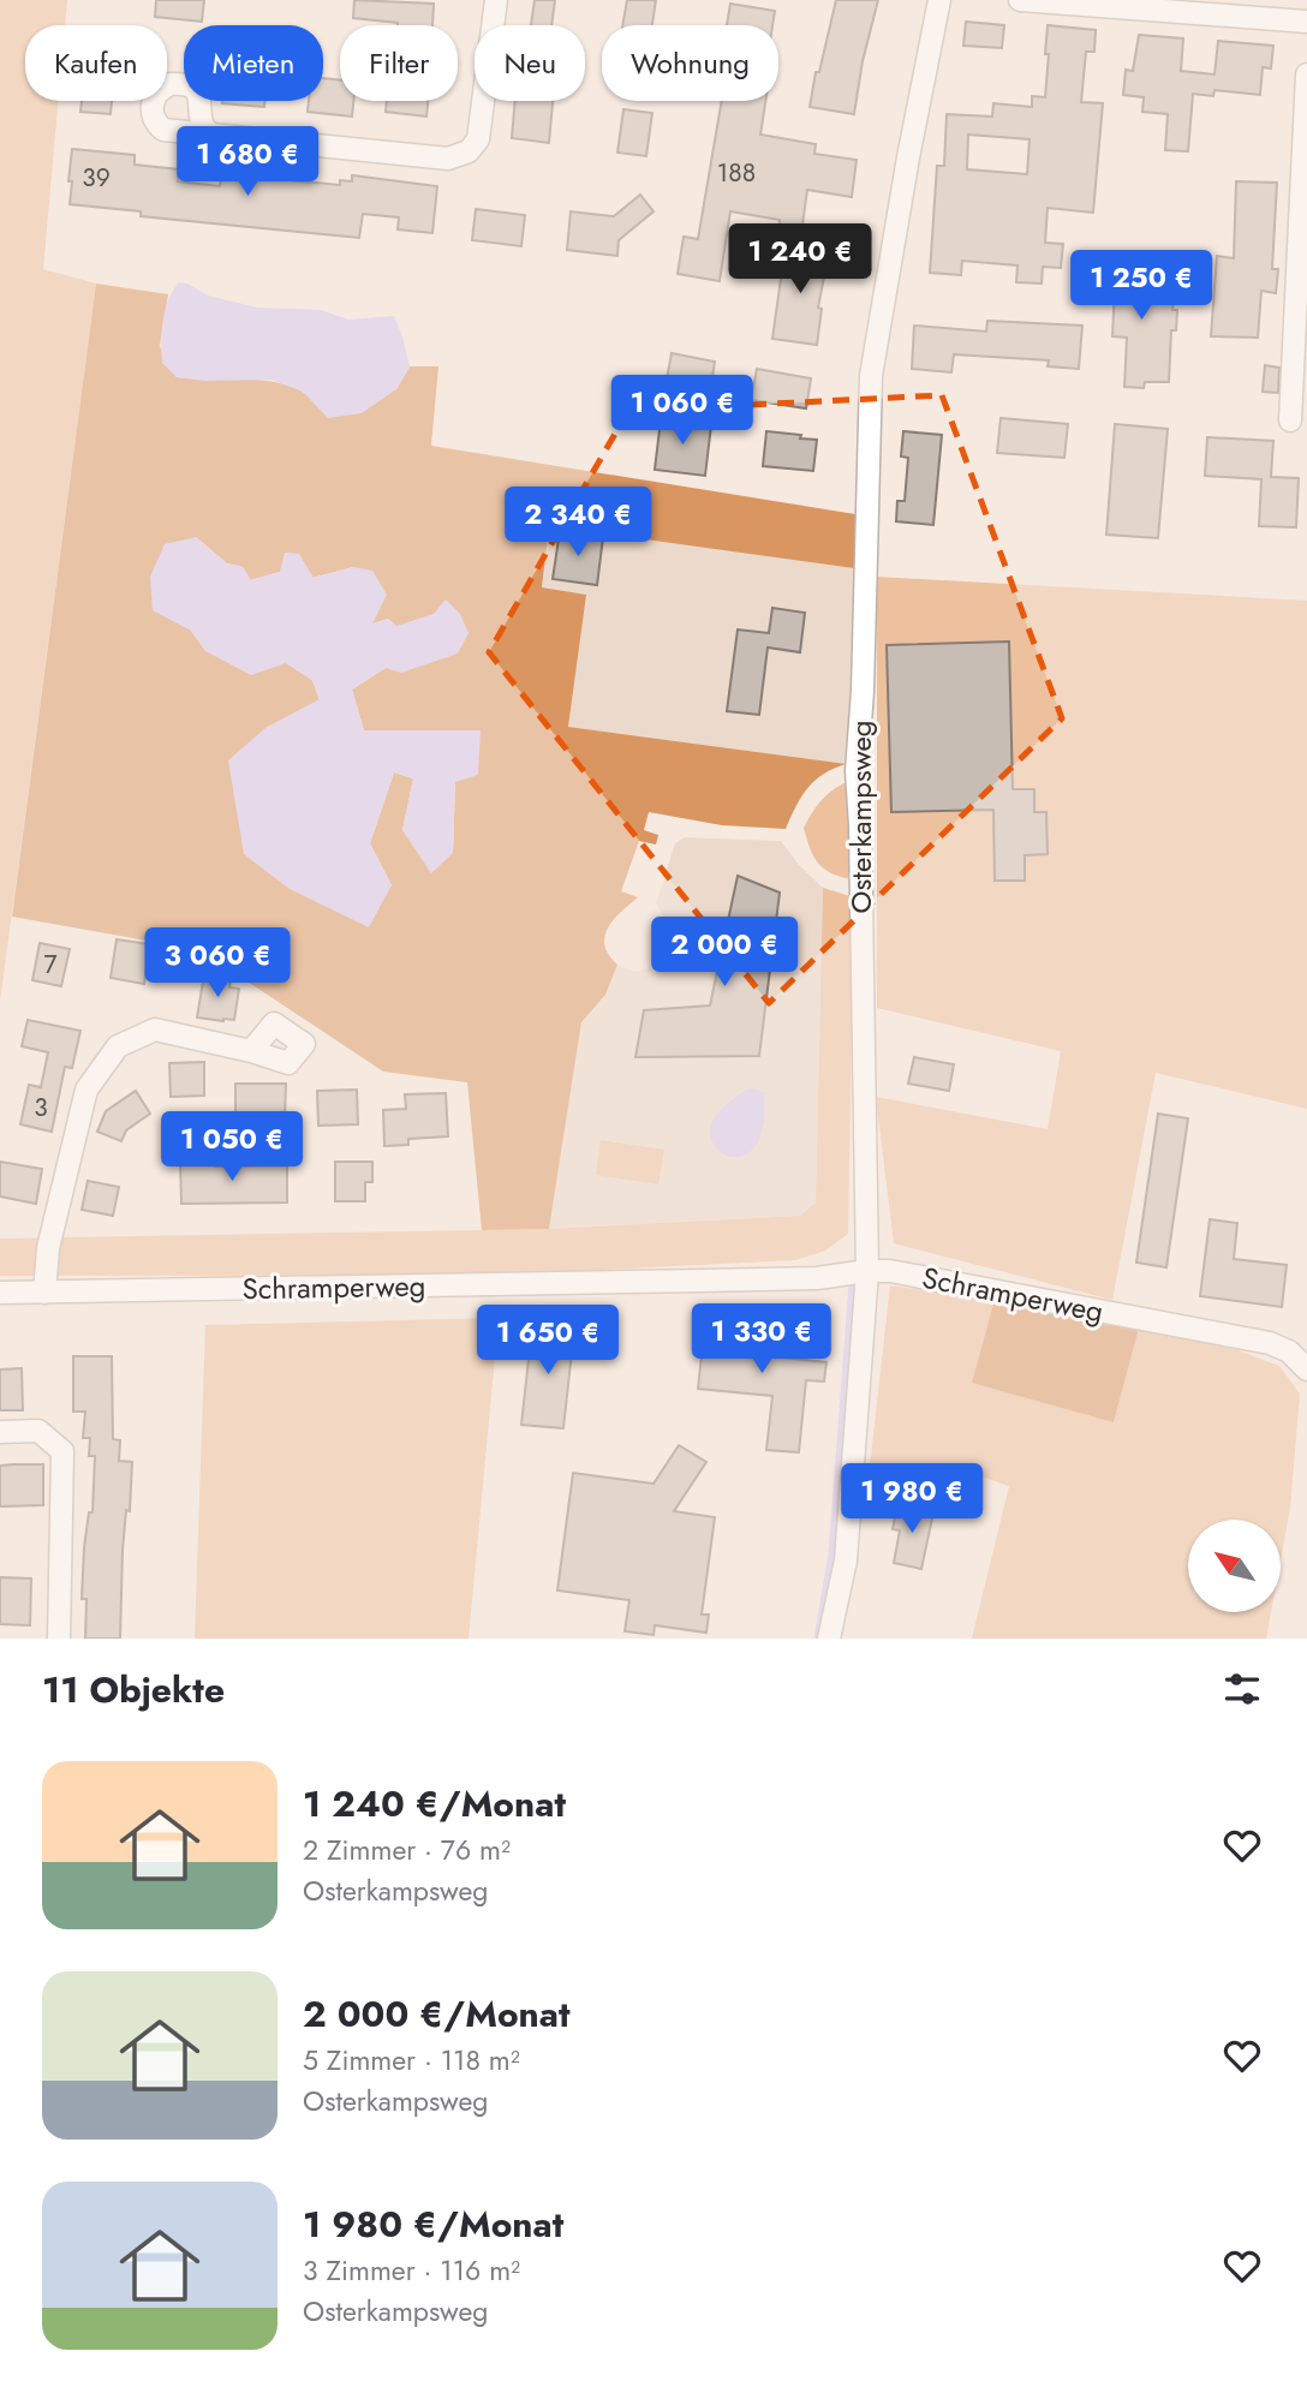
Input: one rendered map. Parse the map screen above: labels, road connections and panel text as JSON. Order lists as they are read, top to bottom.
{
  "streets": {
    "street": ["Osterkampsweg", "Schramperweg"]
  },
  "crossings": [
    ["Osterkampsweg", "Schramperweg"]
  ],
  "house_numbers": [
    "188",
    "39",
    "7",
    "3"
  ],
  "north": "top left",
  "page": {
    "chip": [
      "Kaufen",
      "Mieten",
      "Filter",
      "Neu",
      "Wohnung"
    ],
    "price": [
      "1 680 €",
      "1 240 €",
      "1 250 €",
      "1 060 €",
      "2 340 €",
      "2 000 €",
      "3 060 €",
      "1 050 €",
      "1 330 €",
      "1 650 €",
      "1 980 €"
    ],
    "heading": "11 Objekte",
    "list": [
      {
        "name": "1 240 €/Monat",
        "note": "2 Zimmer · 76 m² · Osterkampsweg"
      },
      {
        "name": "2 000 €/Monat",
        "note": "5 Zimmer · 118 m² · Osterkampsweg"
      },
      {
        "name": "1 980 €/Monat",
        "note": "3 Zimmer · 116 m² · Osterkampsweg"
      }
    ]
  }
}
